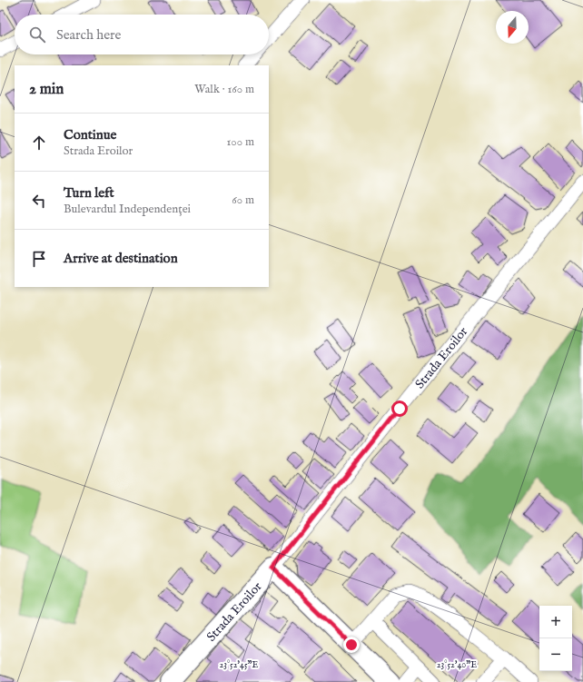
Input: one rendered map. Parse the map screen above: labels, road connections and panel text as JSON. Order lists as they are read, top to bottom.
{
  "streets": {
    "street": ["Strada Eroilor"]
  },
  "north": "bottom",
  "page": {
    "search": "Search here",
    "heading": ["2 min", "Walk · 160 m"],
    "list": [
      ["Continue", "Strada Eroilor", "100 m"],
      ["Turn left", "Bulevardul Independenței", "60 m"],
      "Arrive at destination"
    ],
    "map_buttons": ["+", "−"]
  },
  "coordinates": ["23°52'45\"E", "23°52'40\"E"]
}
